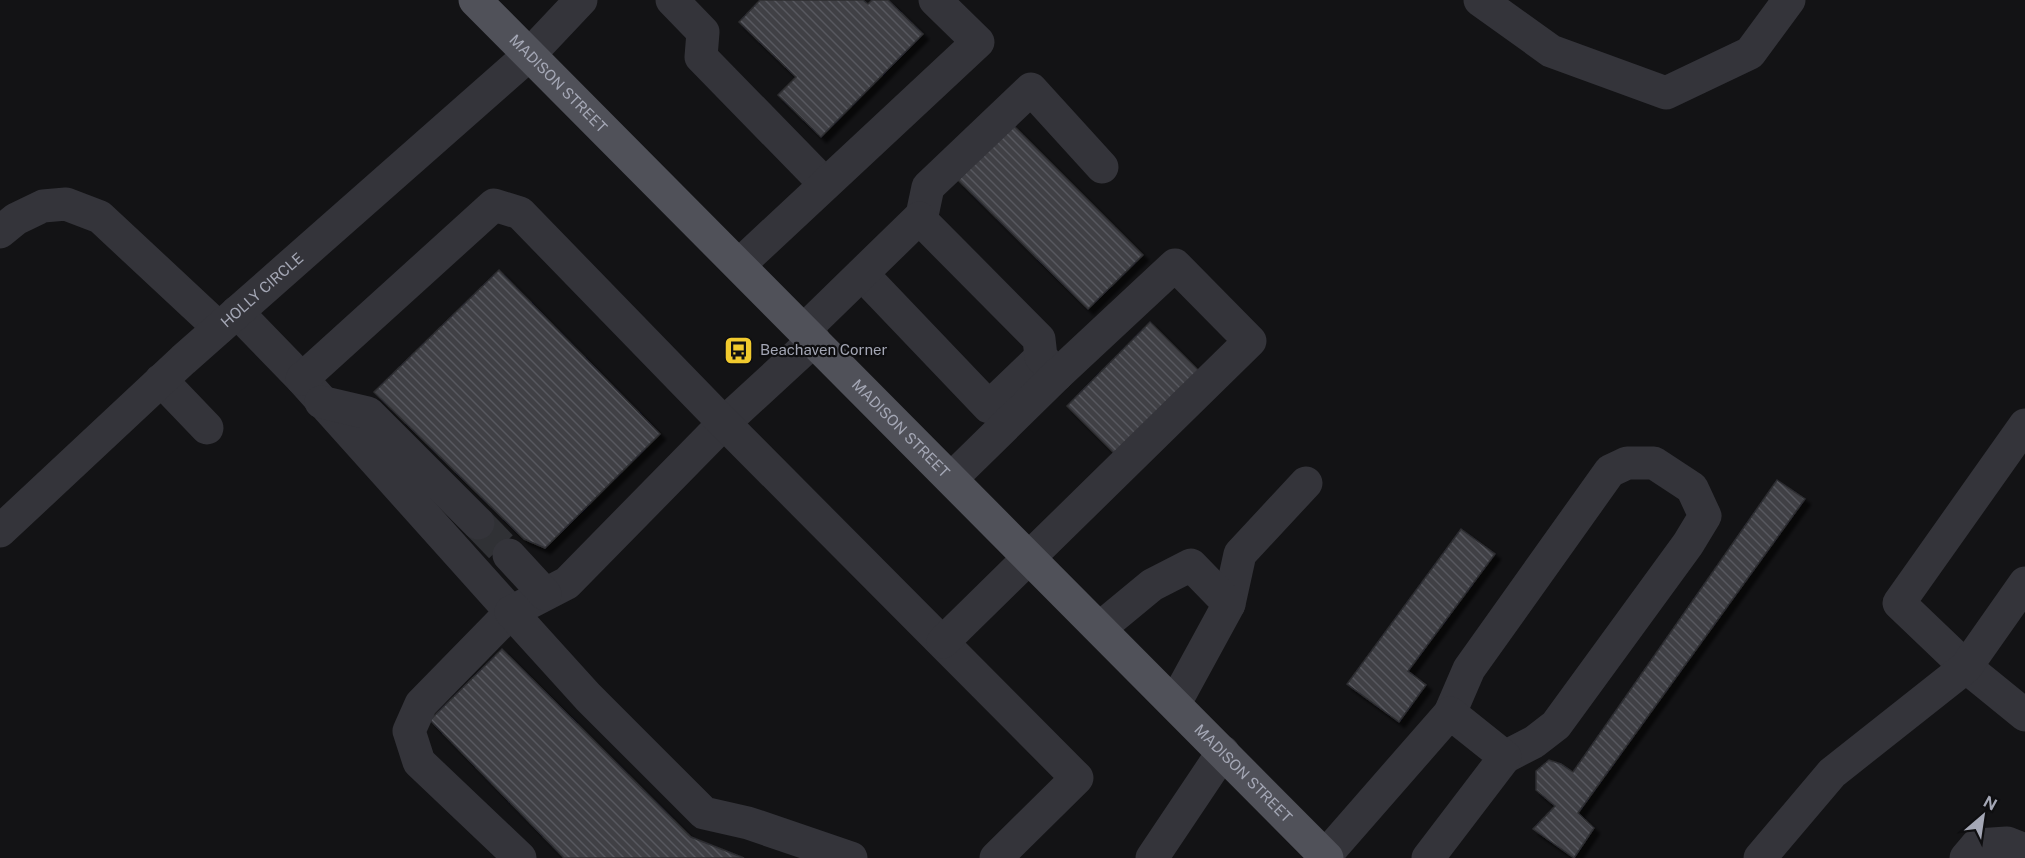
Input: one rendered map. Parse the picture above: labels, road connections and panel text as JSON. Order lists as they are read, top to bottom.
{
  "streets": {
    "main road": ["MADISON STREET"],
    "street": ["HOLLY CIRCLE"]
  },
  "crossings": [
    ["MADISON STREET", "HOLLY CIRCLE"]
  ],
  "places": {
    "bus stop": ["Beachaven Corner"]
  },
  "north": "top right"
}
